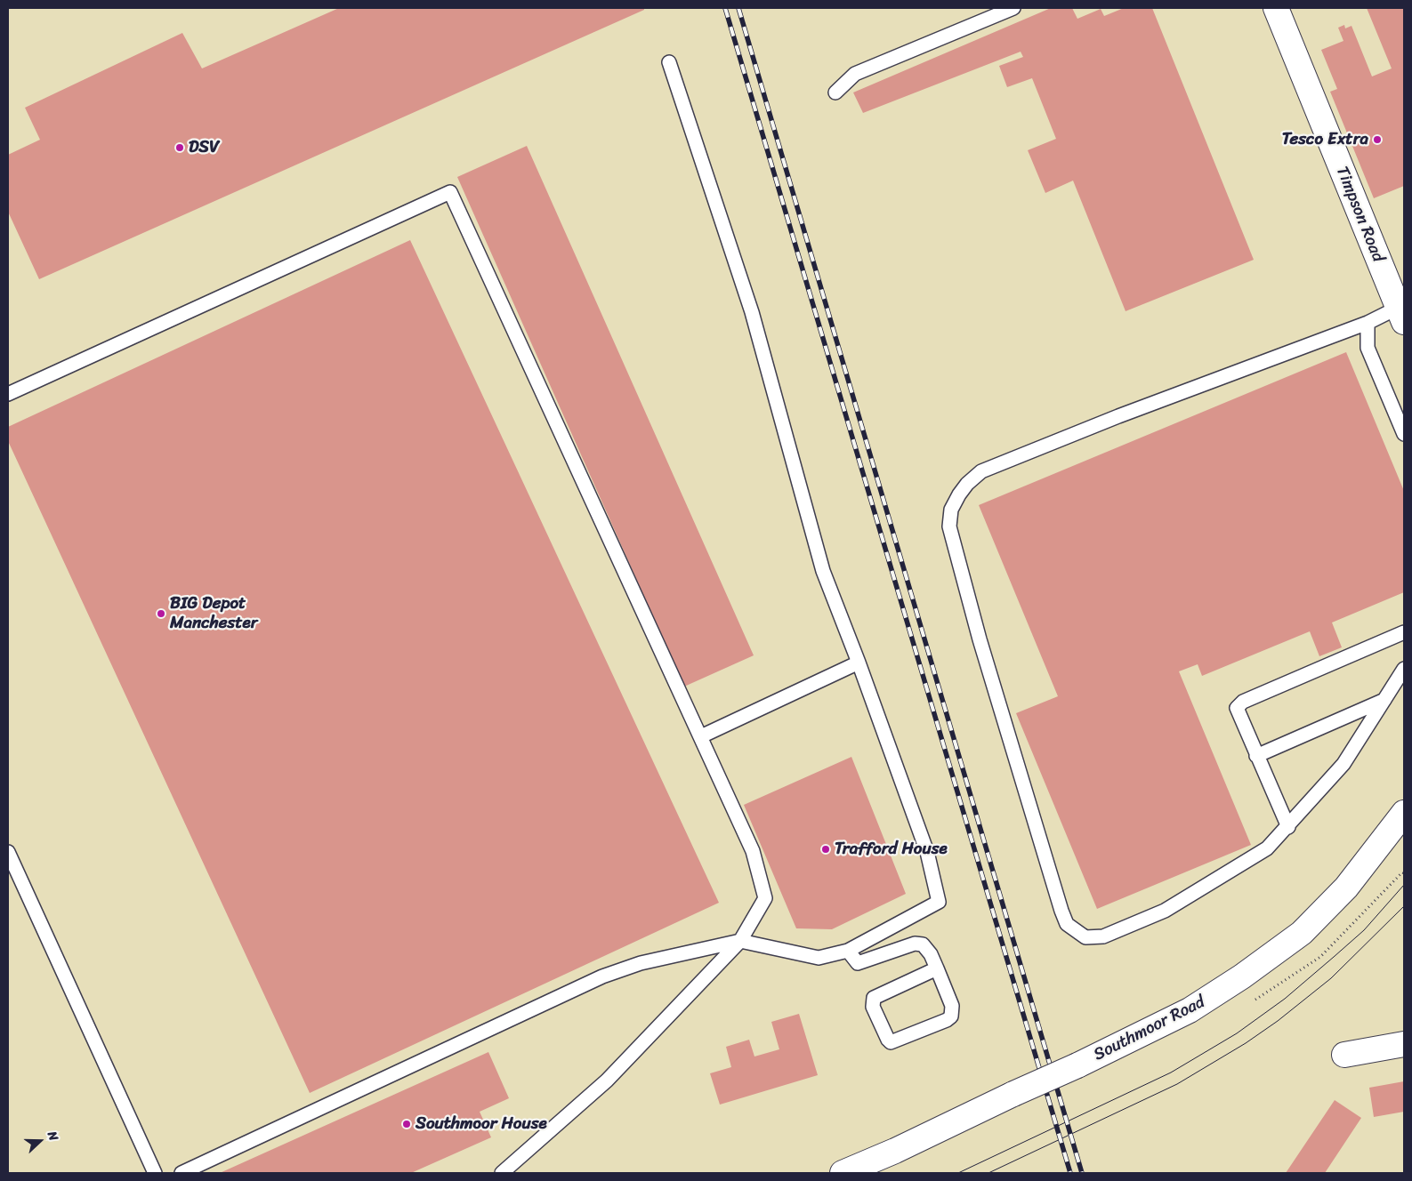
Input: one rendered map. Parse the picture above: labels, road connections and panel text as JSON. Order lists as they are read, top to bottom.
{
  "streets": {
    "street": ["Timpson Road", "Southmoor Road"]
  },
  "places": [
    "Tesco Extra",
    "DSV",
    "BIG Depot Manchester",
    "Trafford House",
    "Southmoor House"
  ],
  "north": "right"
}
